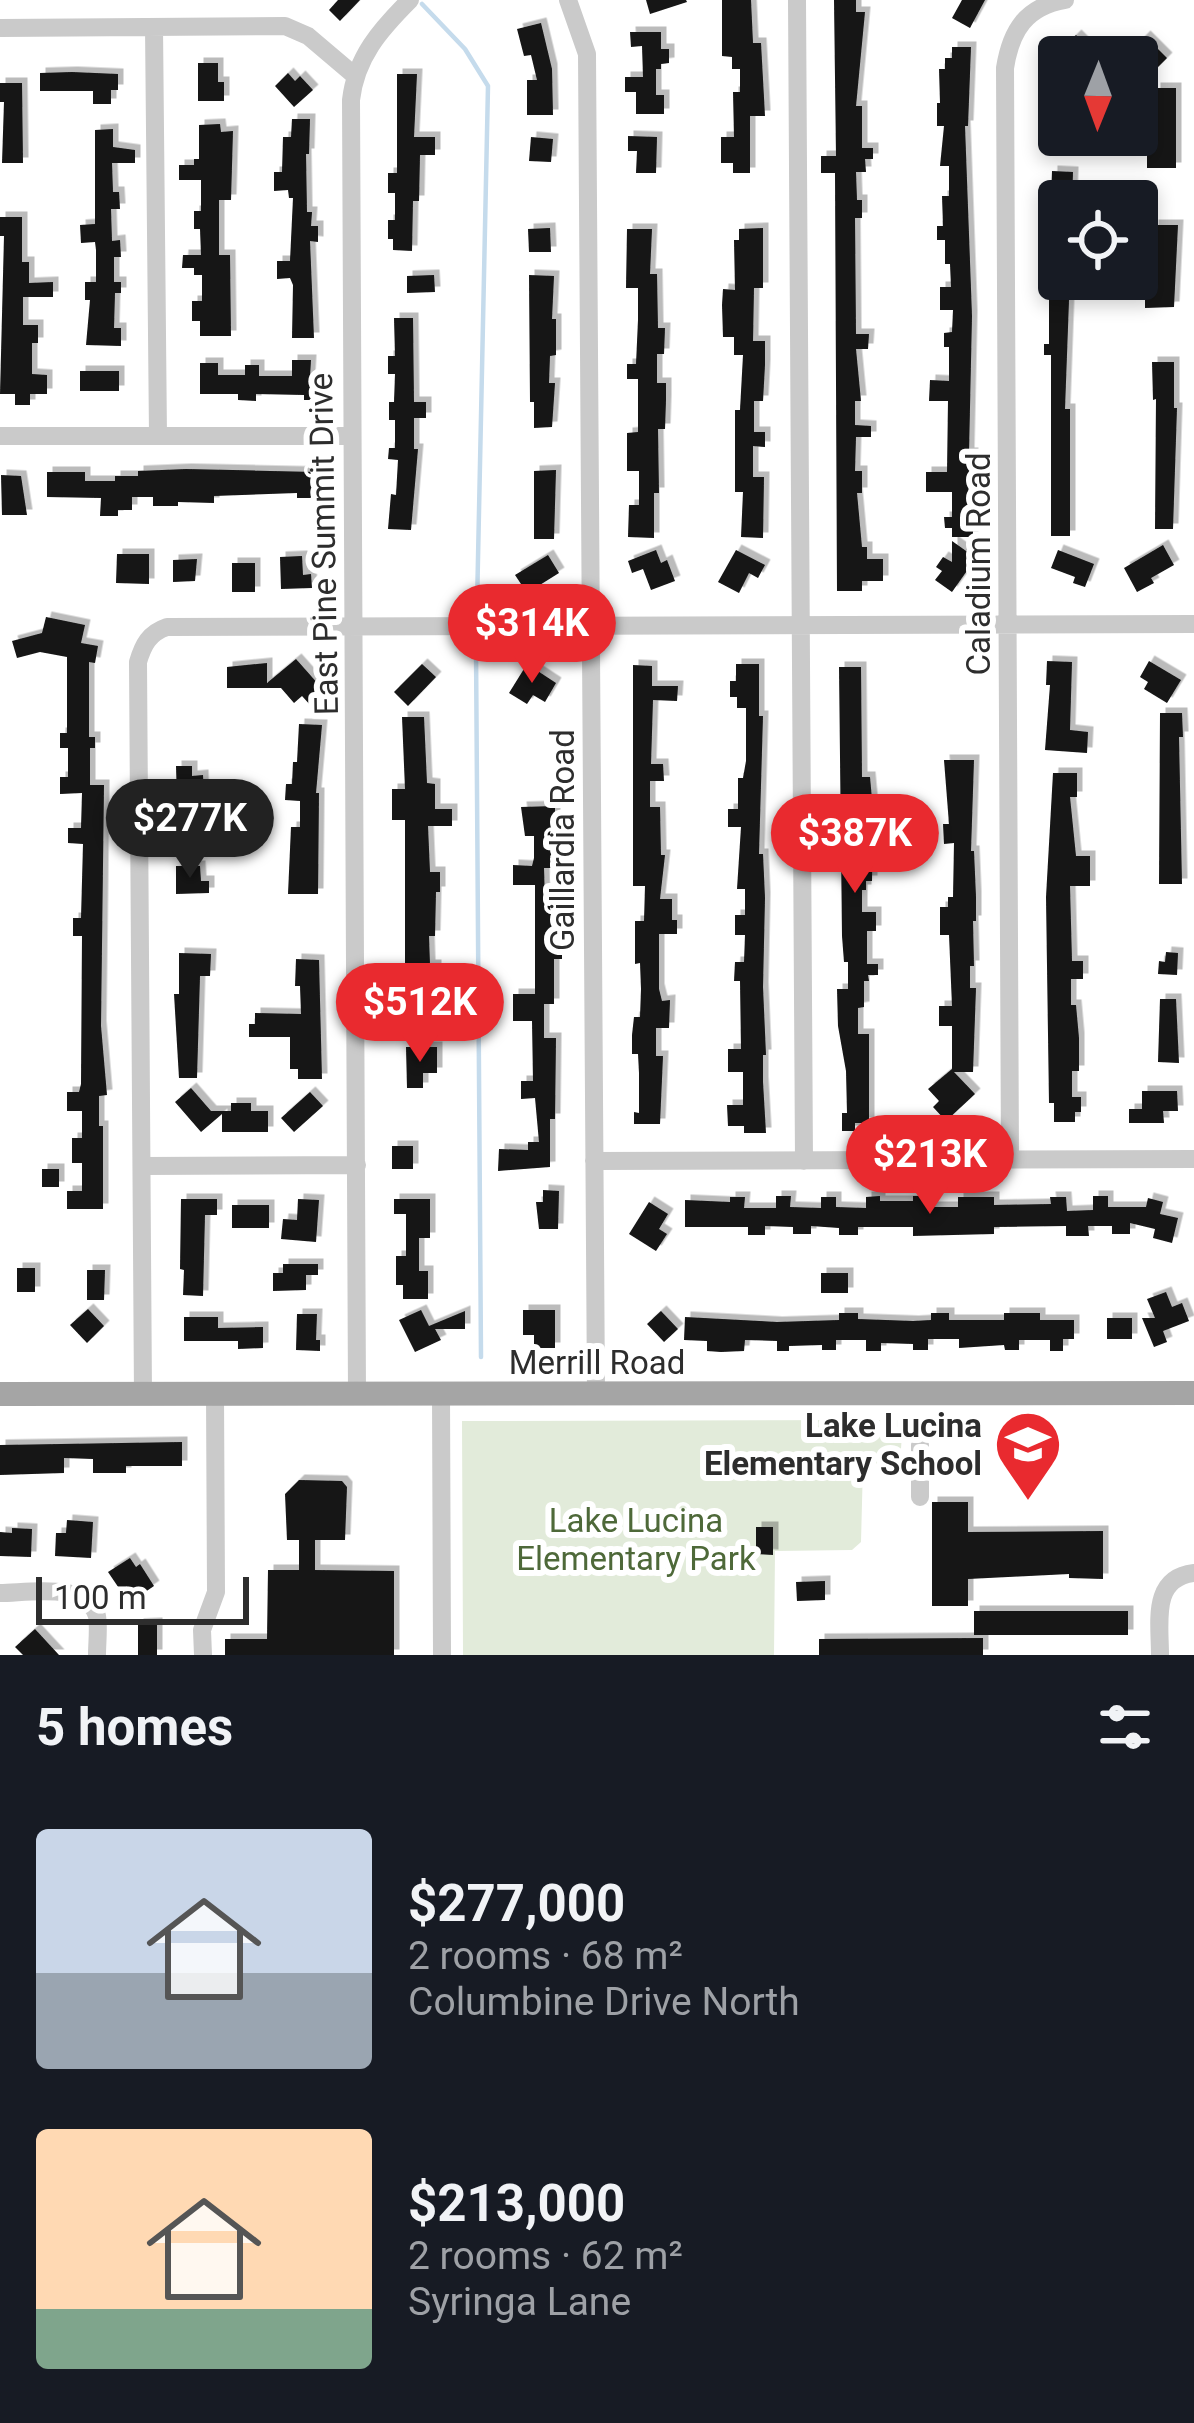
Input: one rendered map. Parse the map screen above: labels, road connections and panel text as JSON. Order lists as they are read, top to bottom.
{
  "streets": {
    "main road": ["Merrill Road"],
    "street": ["East Pine Summit Drive", "Caladium Road", "Gaillardia Road"]
  },
  "crossings": [
    ["East Pine Summit Drive", "Merrill Road"],
    ["Gaillardia Road", "Merrill Road"]
  ],
  "parks": ["Lake Lucina Elementary Park"],
  "places": {
    "school or university": ["Lake Lucina Elementary School"]
  },
  "scale_bar": "100 m",
  "north": "bottom",
  "page": {
    "price": [
      "$314K",
      "$277K",
      "$387K",
      "$512K",
      "$213K"
    ],
    "scale": "100 m",
    "heading": "5 homes",
    "list": [
      {
        "name": "$277,000",
        "note": "2 rooms · 68 m² · Columbine Drive North"
      },
      {
        "name": "$213,000",
        "note": "2 rooms · 62 m² · Syringa Lane"
      }
    ]
  }
}
